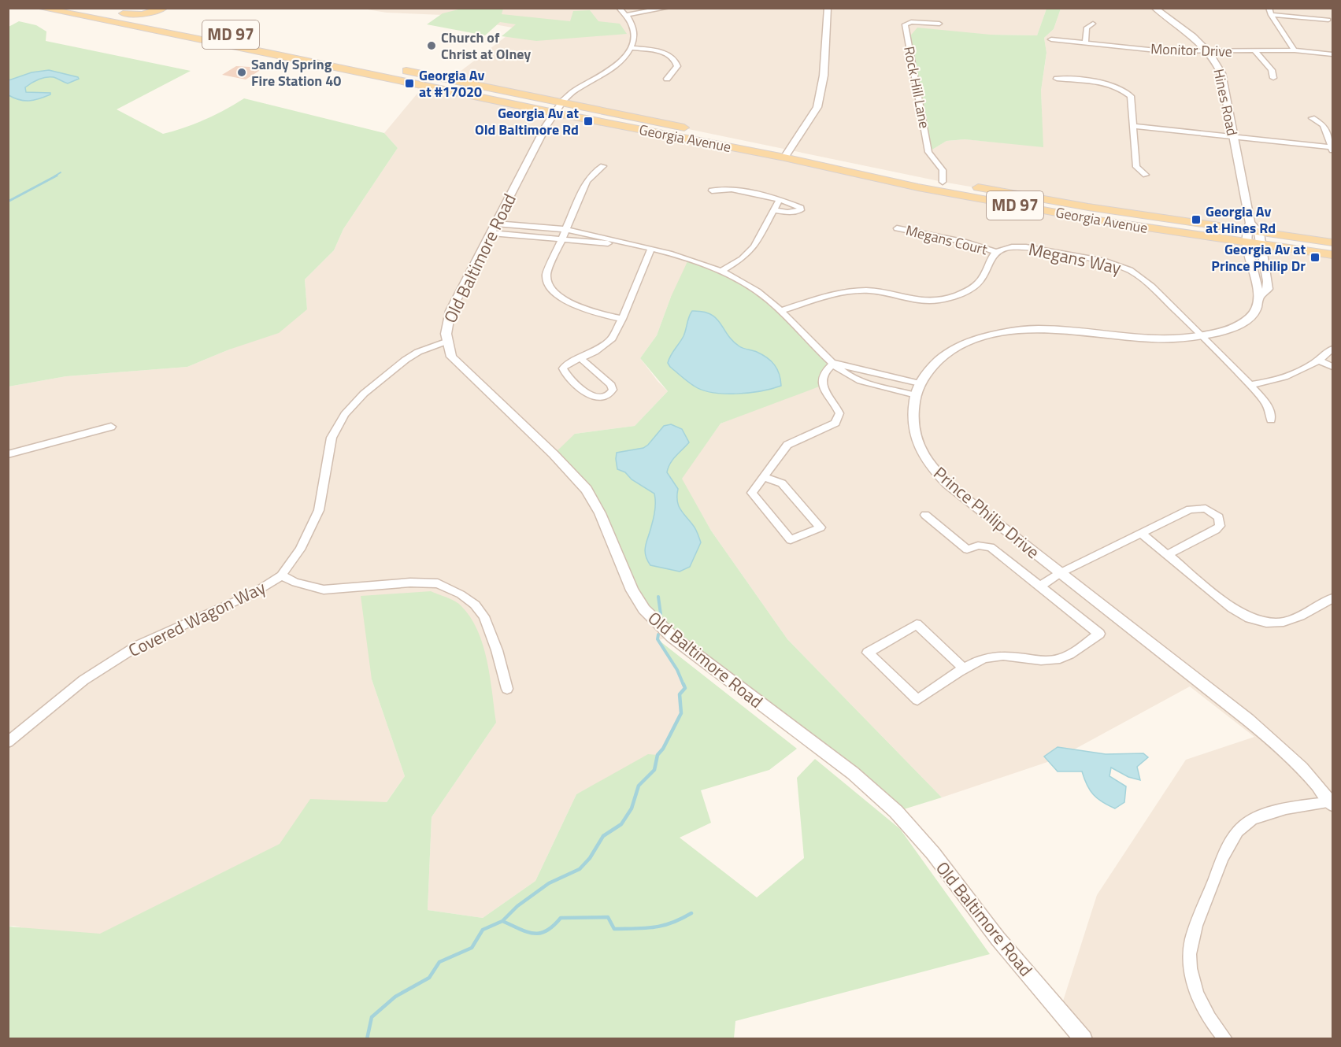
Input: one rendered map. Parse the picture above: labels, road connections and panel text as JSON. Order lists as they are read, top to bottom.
{
  "streets": {
    "main road": ["MD 97", "Georgia Avenue"],
    "street": [
      "Monitor Drive",
      "Rock Hill Lane",
      "Hines Road",
      "Megans Court",
      "Old Baltimore Road",
      "Megans Way",
      "Prince Philip Drive",
      "Covered Wagon Way"
    ]
  },
  "crossings": [
    ["Monitor Drive", "Hines Road"],
    ["Rock Hill Lane", "Georgia Avenue"],
    ["Hines Road", "Georgia Avenue"],
    ["Georgia Avenue", "Old Baltimore Road"],
    ["Georgia Avenue", "Prince Philip Drive"],
    ["Megans Court", "Megans Way"],
    ["Old Baltimore Road", "Covered Wagon Way"],
    ["Megans Way", "Prince Philip Drive"]
  ],
  "places": {
    "other": ["Church of Christ at Olney", "Sandy Spring Fire Station 40"],
    "transit": [
      "Georgia Av at #17020",
      "Georgia Av at Old Baltimore Rd",
      "Georgia Av at Hines Rd",
      "Georgia Av at Prince Philip Dr"
    ]
  }
}
